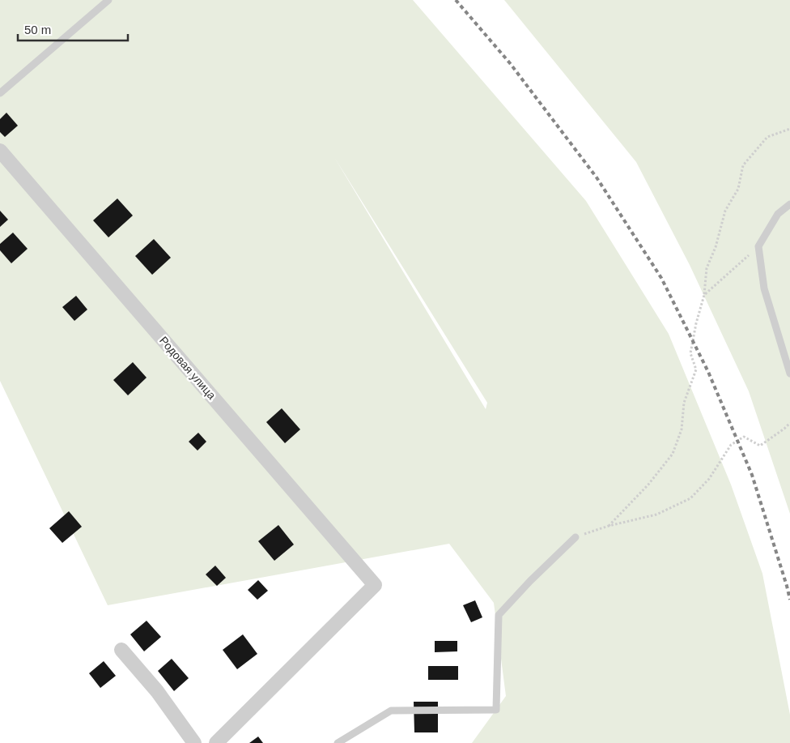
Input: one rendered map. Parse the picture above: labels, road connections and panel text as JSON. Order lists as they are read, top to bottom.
{
  "streets": {
    "street": ["Родовая улица"]
  },
  "scale_bar": "50 m"
}
